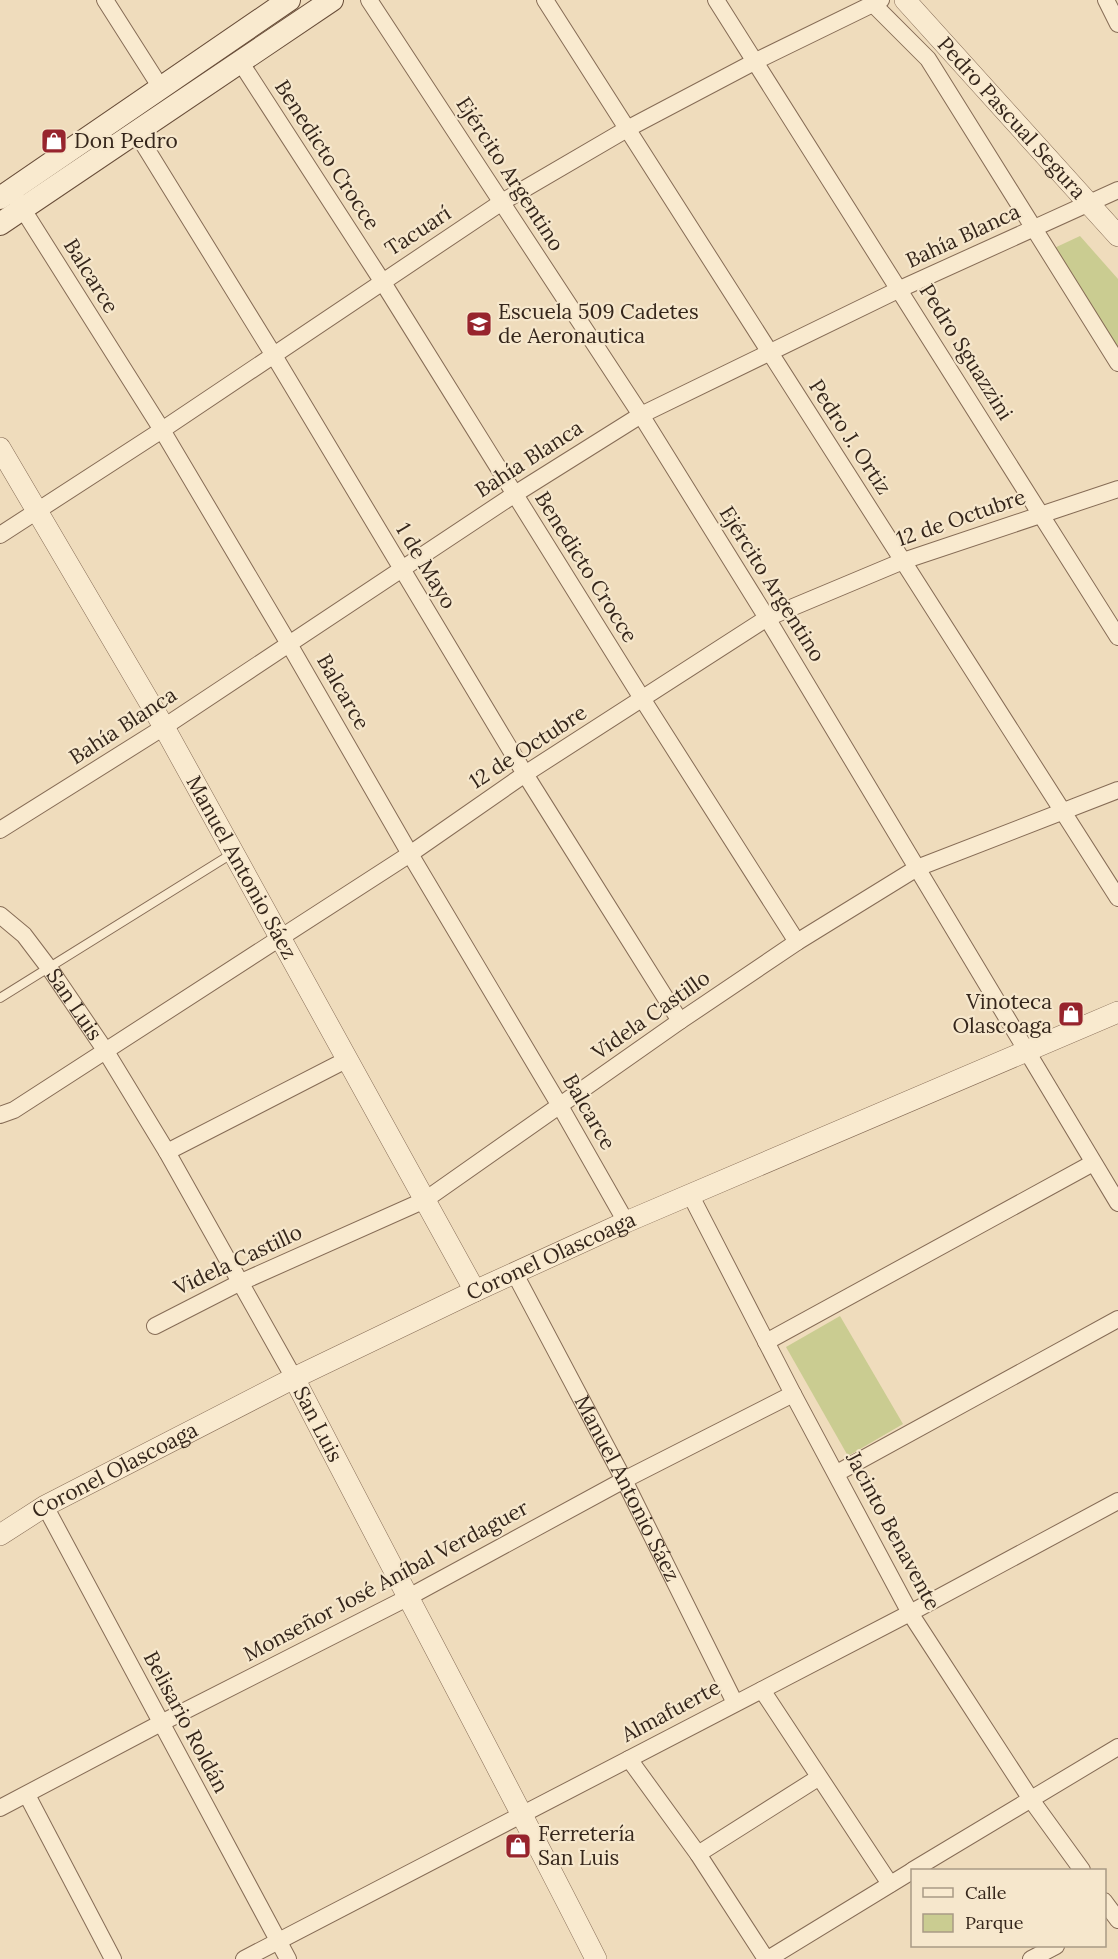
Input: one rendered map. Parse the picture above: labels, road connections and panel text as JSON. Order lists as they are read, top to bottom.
{
  "streets": {
    "street": [
      "Pedro Pascual Segura",
      "Benedicto Crocce",
      "Ejército Argentino",
      "Tacuarí",
      "Bahía Blanca",
      "Balcarce",
      "Pedro Sguazzini",
      "Pedro J. Ortiz",
      "12 de Octubre",
      "1 de Mayo",
      "Manuel Antonio Sáez",
      "San Luis",
      "Videla Castillo",
      "Coronel Olascoaga",
      "Jacinto Benavente",
      "Monseñor José Aníbal Verdaguer",
      "Almafuerte",
      "Belisario Roldán"
    ]
  },
  "crossings": [
    ["Pedro Pascual Segura", "Bahía Blanca"],
    ["Benedicto Crocce", "Tacuarí"],
    ["Benedicto Crocce", "Bahía Blanca"],
    ["Benedicto Crocce", "12 de Octubre"],
    ["Benedicto Crocce", "Videla Castillo"],
    ["Ejército Argentino", "Tacuarí"],
    ["Ejército Argentino", "Bahía Blanca"],
    ["Ejército Argentino", "12 de Octubre"],
    ["Ejército Argentino", "Videla Castillo"],
    ["Ejército Argentino", "Coronel Olascoaga"],
    ["Tacuarí", "Balcarce"],
    ["Tacuarí", "Pedro Sguazzini"],
    ["Tacuarí", "Pedro J. Ortiz"],
    ["Tacuarí", "1 de Mayo"],
    ["Tacuarí", "Manuel Antonio Sáez"],
    ["Bahía Blanca", "Balcarce"],
    ["Bahía Blanca", "Pedro Sguazzini"],
    ["Bahía Blanca", "Pedro J. Ortiz"],
    ["Bahía Blanca", "1 de Mayo"],
    ["Bahía Blanca", "Manuel Antonio Sáez"],
    ["Balcarce", "12 de Octubre"],
    ["Balcarce", "Videla Castillo"],
    ["Balcarce", "Coronel Olascoaga"],
    ["Pedro Sguazzini", "12 de Octubre"],
    ["Pedro J. Ortiz", "12 de Octubre"],
    ["Pedro J. Ortiz", "Videla Castillo"],
    ["12 de Octubre", "1 de Mayo"],
    ["12 de Octubre", "Manuel Antonio Sáez"],
    ["12 de Octubre", "San Luis"],
    ["1 de Mayo", "Videla Castillo"],
    ["Manuel Antonio Sáez", "Videla Castillo"],
    ["Manuel Antonio Sáez", "Coronel Olascoaga"],
    ["Manuel Antonio Sáez", "Monseñor José Aníbal Verdaguer"],
    ["Manuel Antonio Sáez", "Almafuerte"],
    ["San Luis", "Videla Castillo"],
    ["San Luis", "Coronel Olascoaga"],
    ["San Luis", "Monseñor José Aníbal Verdaguer"],
    ["San Luis", "Almafuerte"],
    ["Coronel Olascoaga", "Jacinto Benavente"],
    ["Coronel Olascoaga", "Belisario Roldán"],
    ["Jacinto Benavente", "Monseñor José Aníbal Verdaguer"],
    ["Jacinto Benavente", "Almafuerte"],
    ["Monseñor José Aníbal Verdaguer", "Belisario Roldán"],
    ["Almafuerte", "Belisario Roldán"]
  ],
  "places": {
    "shop": ["Don Pedro", "Vinoteca Olascoaga", "Ferretería San Luis"],
    "school or university": ["Escuela 509 Cadetes de Aeronautica"]
  },
  "legend": ["Calle", "Parque"]
}
